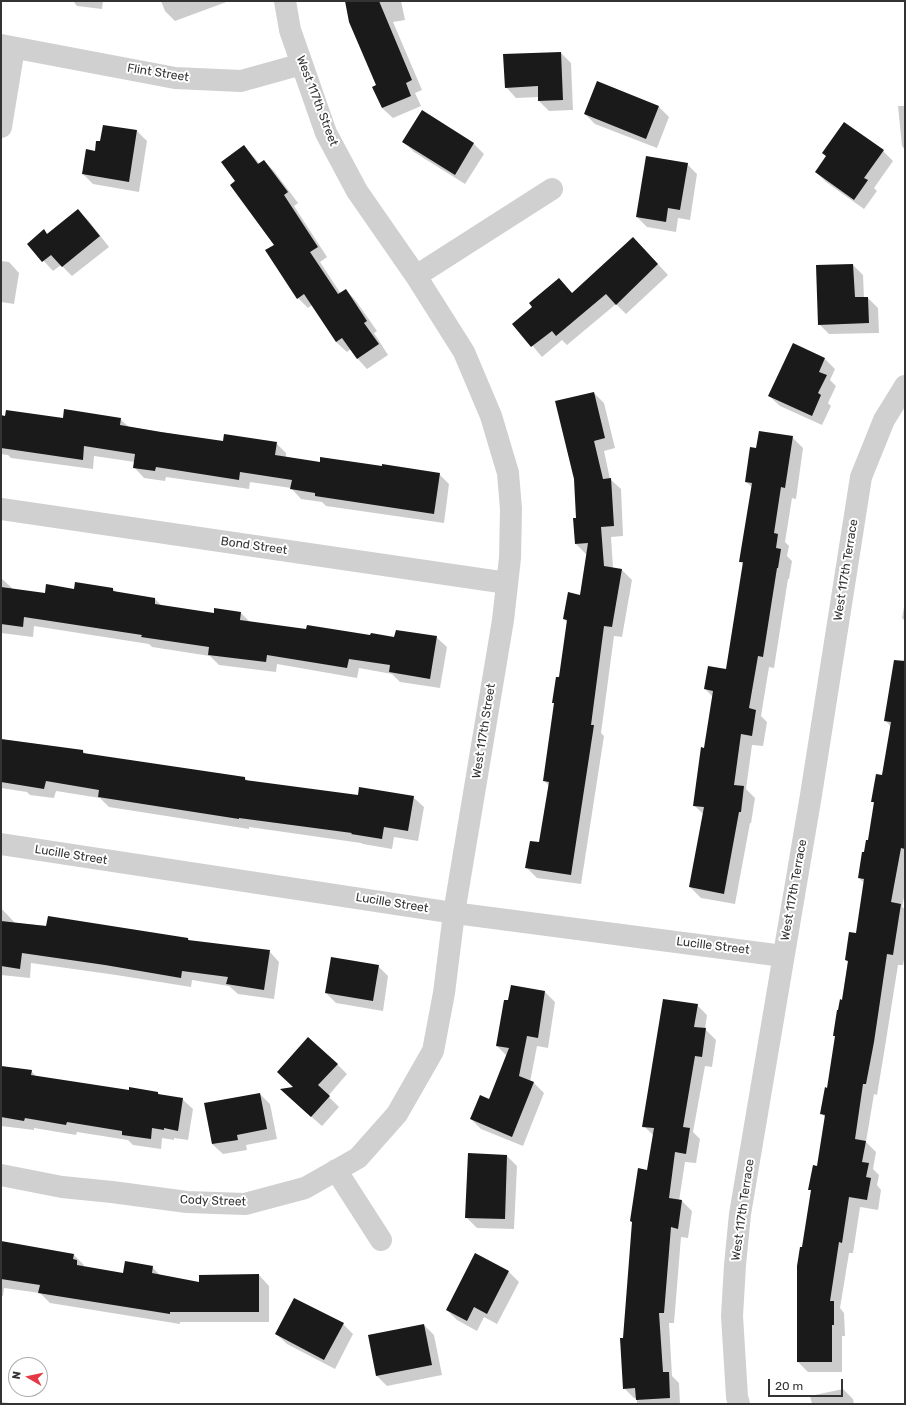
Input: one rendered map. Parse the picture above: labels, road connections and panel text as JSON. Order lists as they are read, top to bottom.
{
  "streets": {
    "street": [
      "Flint Street",
      "West 117th Street",
      "Bond Street",
      "West 117th Terrace",
      "Lucille Street",
      "Cody Street"
    ]
  },
  "crossings": [
    ["Flint Street", "West 117th Street"],
    ["West 117th Street", "Bond Street"],
    ["West 117th Street", "Lucille Street"],
    ["West 117th Street", "Cody Street"],
    ["West 117th Terrace", "Lucille Street"]
  ],
  "scale_bar": "20 m",
  "north": "left"
}
